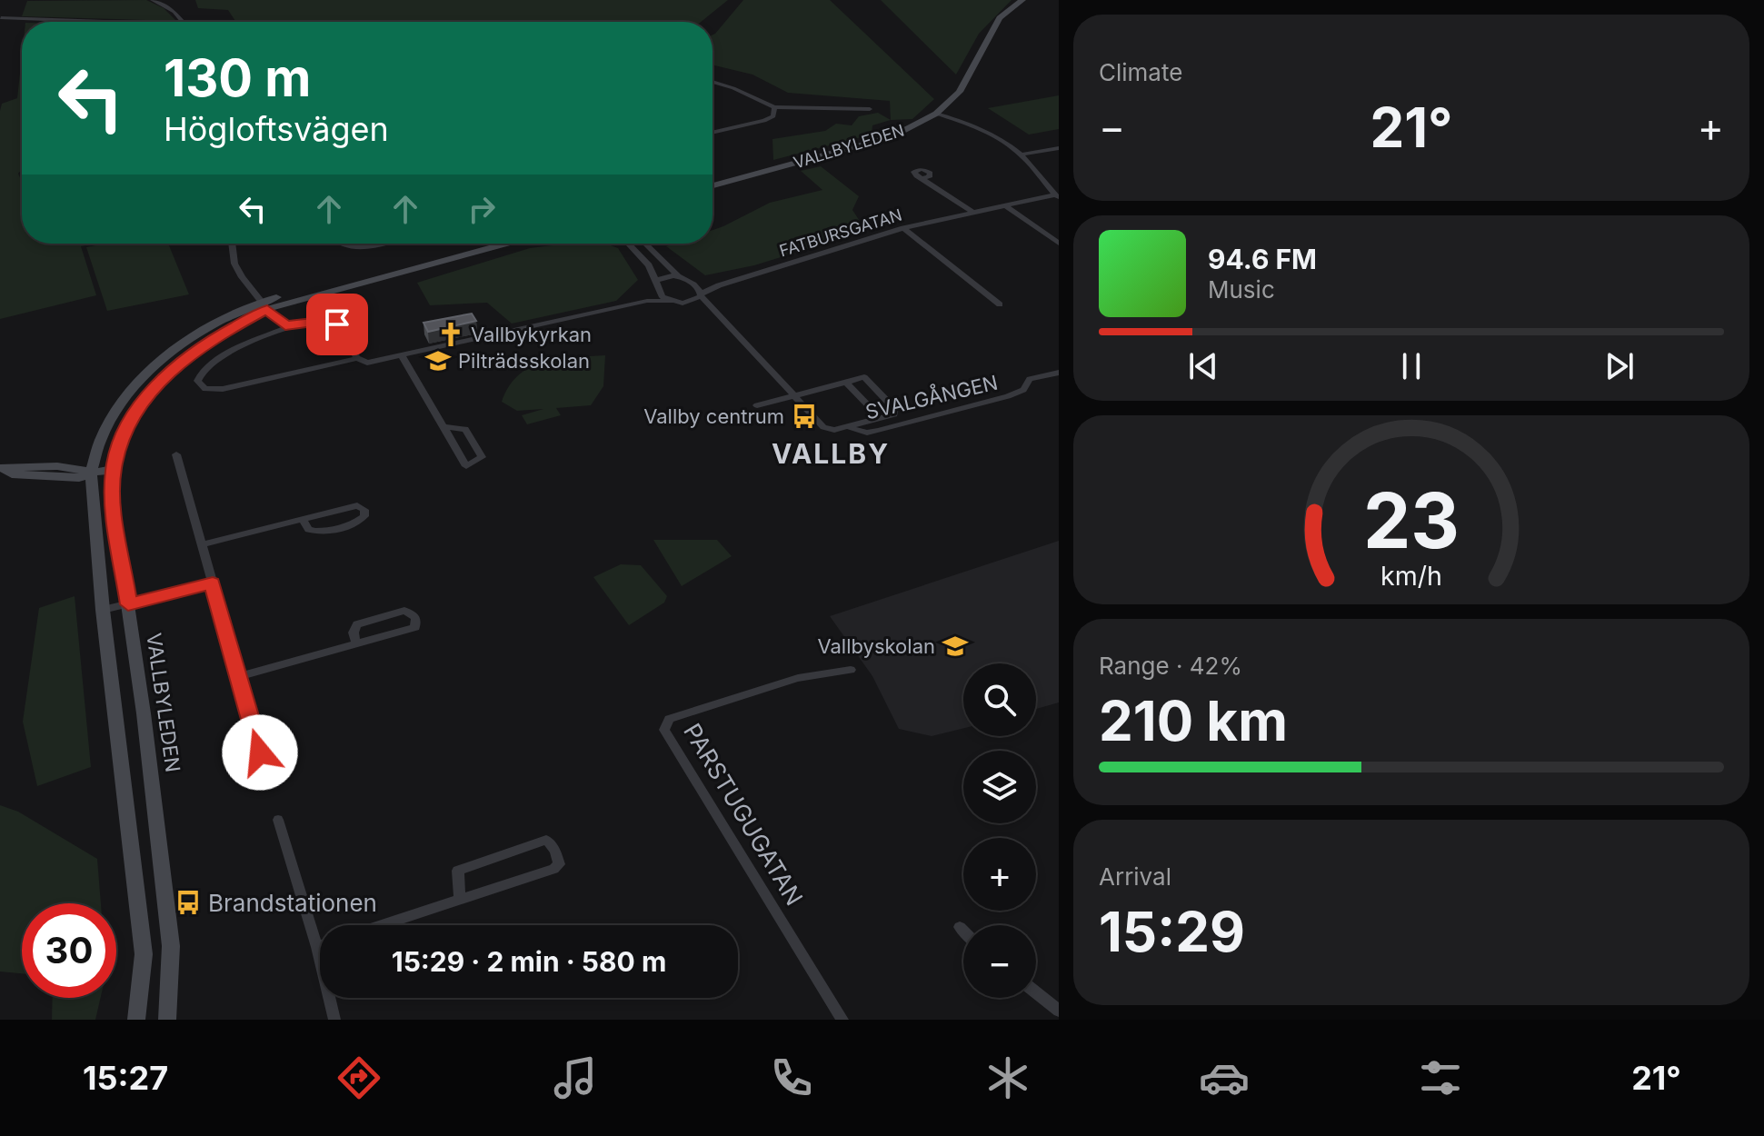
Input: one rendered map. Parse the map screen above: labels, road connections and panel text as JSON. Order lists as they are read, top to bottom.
{
  "streets": {
    "main road": ["VALLBYLEDEN"],
    "street": ["FATBURSGATAN", "SVALGÅNGEN", "PARSTUGUGATAN"]
  },
  "crossings": [
    ["FATBURSGATAN", "SVALGÅNGEN"]
  ],
  "districts": ["VALLBY"],
  "places": {
    "church": ["Vallbykyrkan"],
    "school or university": ["Pilträdsskolan", "Vallbyskolan"],
    "bus stop": ["Vallby centrum", "Brandstationen"]
  },
  "page": {
    "tile": [
      "Climate",
      ["Range · 42%", "210 km"],
      ["Arrival", "15:29"]
    ],
    "turn": ["130 m", "Högloftsvägen"],
    "heat": ["−", "21°", "+"],
    "song": ["94.6 FM", "Music"],
    "map_buttons": ["+", "−"],
    "limit": "30",
    "trip": "15:29 · 2 min · 580 m",
    "tabs": ["15:27", "21°"],
    "gauge": ["23", "km/h"]
  }
}
